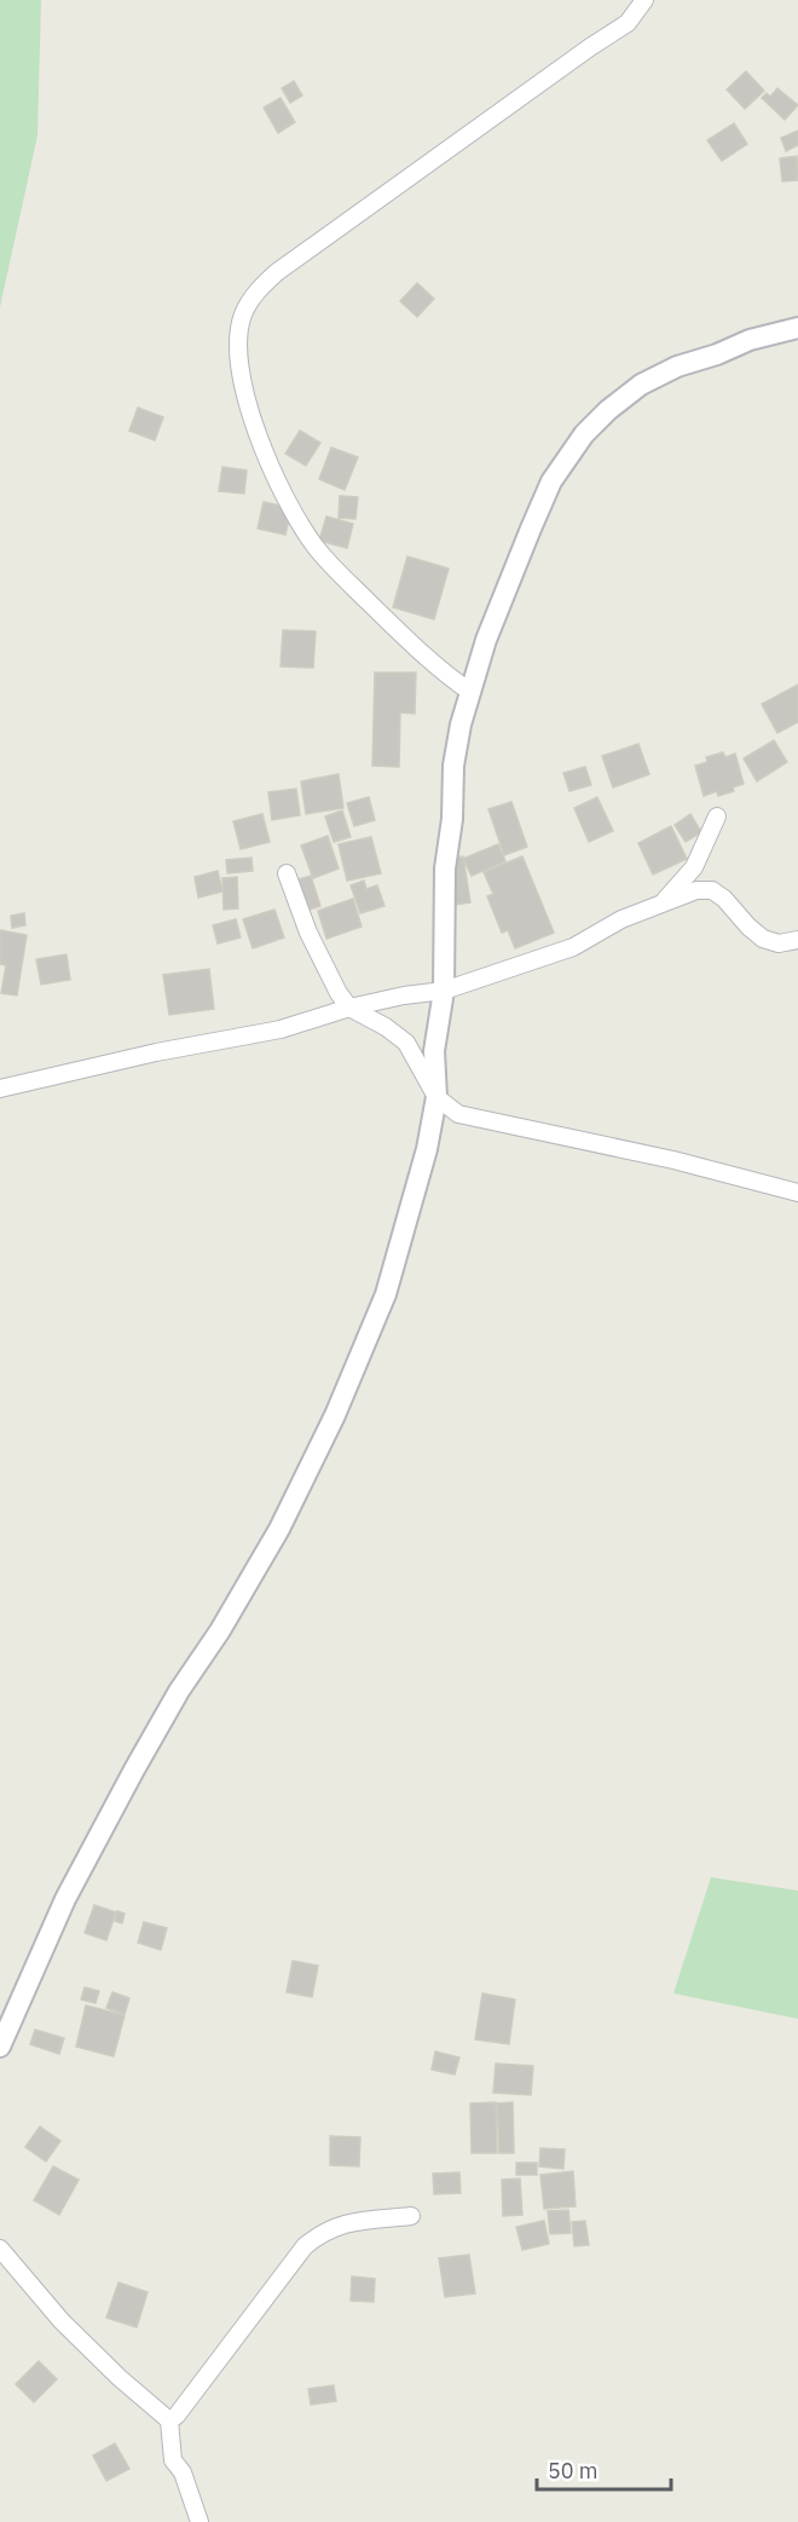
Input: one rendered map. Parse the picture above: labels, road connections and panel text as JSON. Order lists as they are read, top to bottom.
{
  "scale_bar": "50 m"
}
